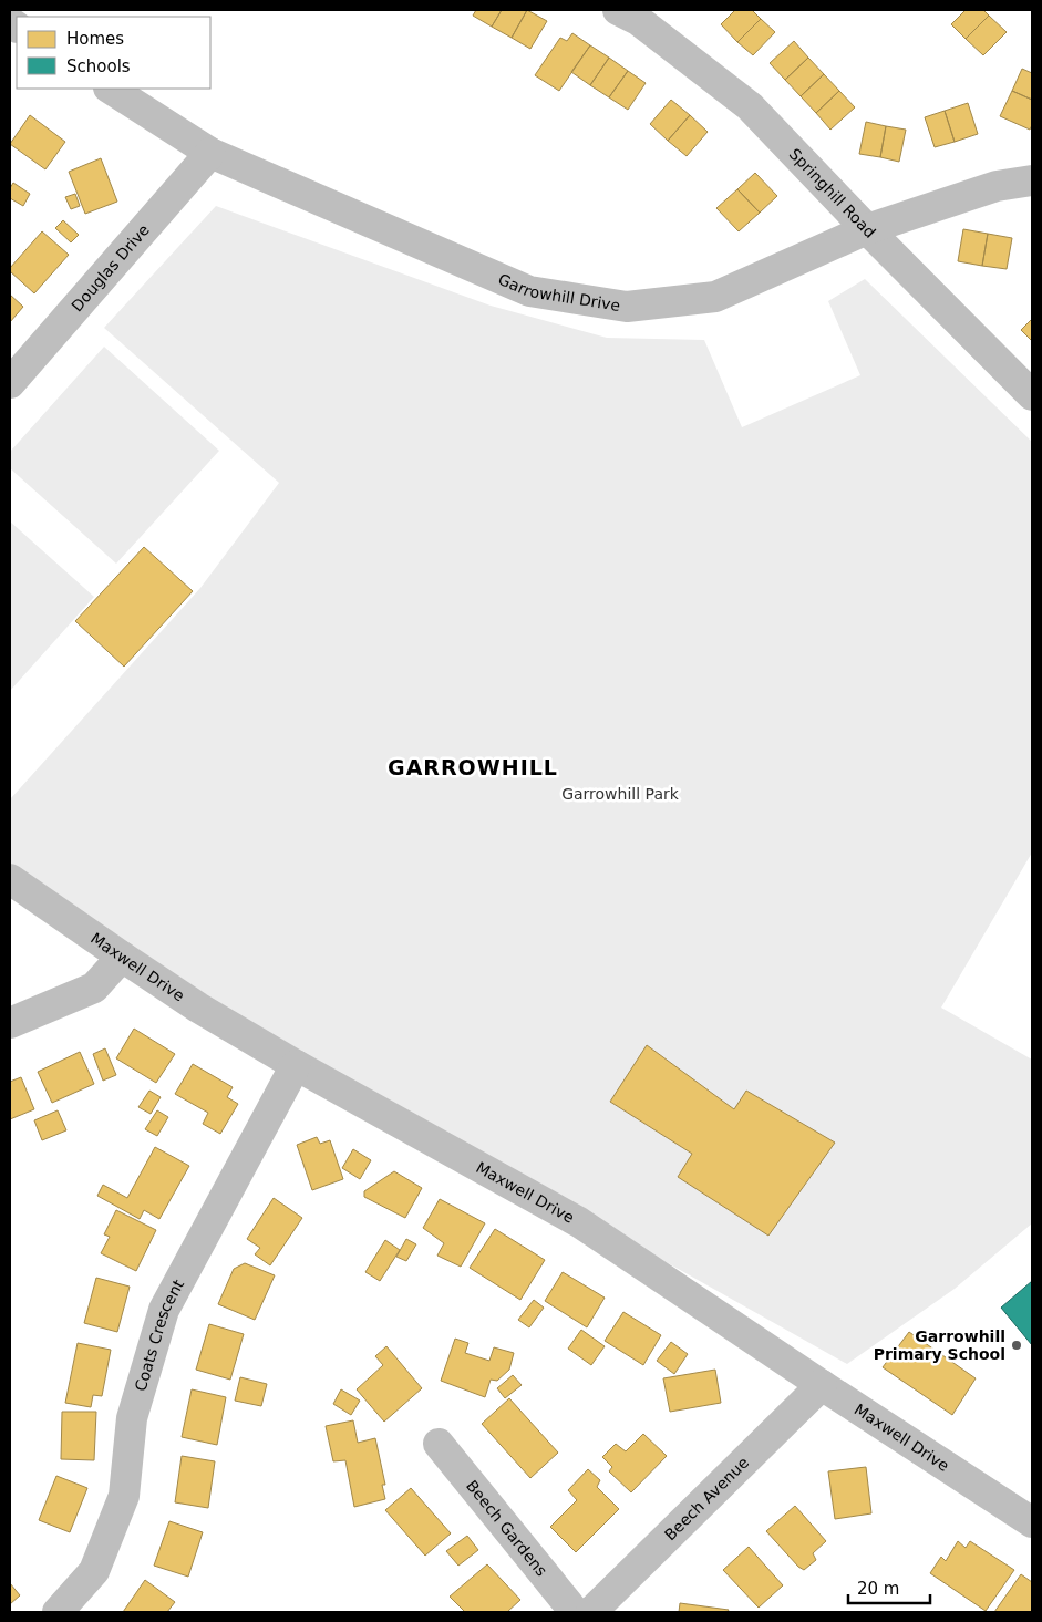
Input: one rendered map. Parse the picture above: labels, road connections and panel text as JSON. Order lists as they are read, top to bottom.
{
  "streets": {
    "street": [
      "Springhill Road",
      "Douglas Drive",
      "Garrowhill Drive",
      "Maxwell Drive",
      "Coats Crescent",
      "Beech Avenue",
      "Beech Gardens"
    ]
  },
  "crossings": [
    ["Springhill Road", "Garrowhill Drive"],
    ["Douglas Drive", "Garrowhill Drive"],
    ["Maxwell Drive", "Coats Crescent"],
    ["Maxwell Drive", "Beech Avenue"]
  ],
  "districts": ["GARROWHILL"],
  "parks": ["Garrowhill Park"],
  "places": ["Garrowhill Primary School"],
  "legend": ["Homes", "Schools"],
  "scale_bar": "20 m"
}
